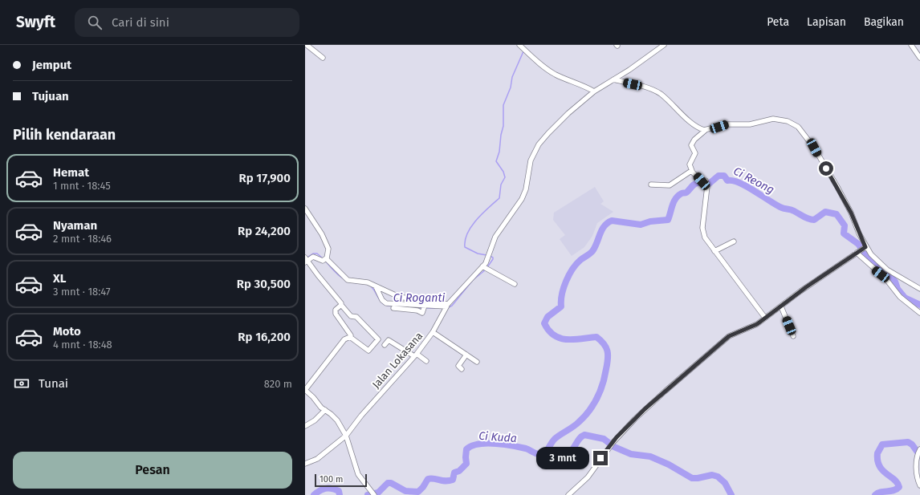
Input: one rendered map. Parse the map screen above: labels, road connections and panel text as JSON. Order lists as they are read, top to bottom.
{
  "streets": {
    "street": ["Jalan Lokasana"]
  },
  "water": ["Ci Reong", "Ci Roganti", "Ci Kuda"],
  "scale_bar": "100 m",
  "page": {
    "header": "Swyft",
    "search": "Cari di sini",
    "nav": ["Peta", "Lapisan", "Bagikan"],
    "banner": ["Jemput", "Tujuan"],
    "heading": "Pilih kendaraan",
    "list": [
      {
        "name": "Hemat",
        "note": "1 mnt · 18:45",
        "value": "Rp 17,900"
      },
      {
        "name": "Nyaman",
        "note": "2 mnt · 18:46",
        "value": "Rp 24,200"
      },
      {
        "name": "XL",
        "note": "3 mnt · 18:47",
        "value": "Rp 30,500"
      },
      {
        "name": "Moto",
        "note": "4 mnt · 18:48",
        "value": "Rp 16,200"
      }
    ],
    "pay": ["Tunai", "820 m"],
    "buttons": "Pesan",
    "bubble": "3 mnt",
    "scale": "100 m"
  }
}
